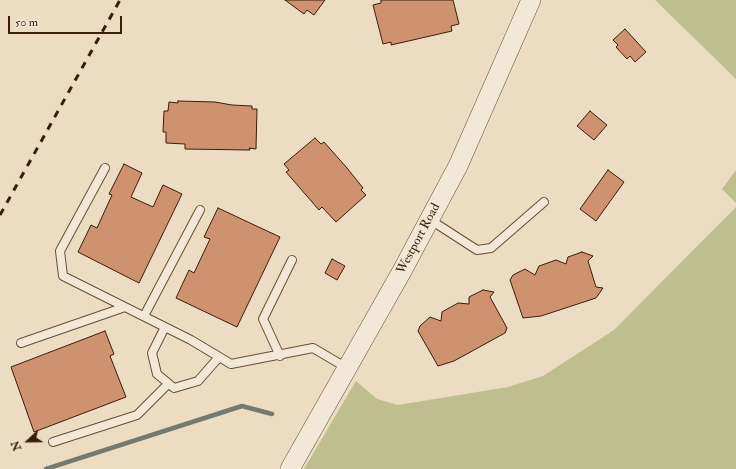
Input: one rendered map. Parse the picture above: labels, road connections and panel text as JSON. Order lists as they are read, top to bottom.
{
  "streets": {
    "street": ["Westport Road"]
  },
  "scale_bar": "50 m",
  "north": "left"
}
